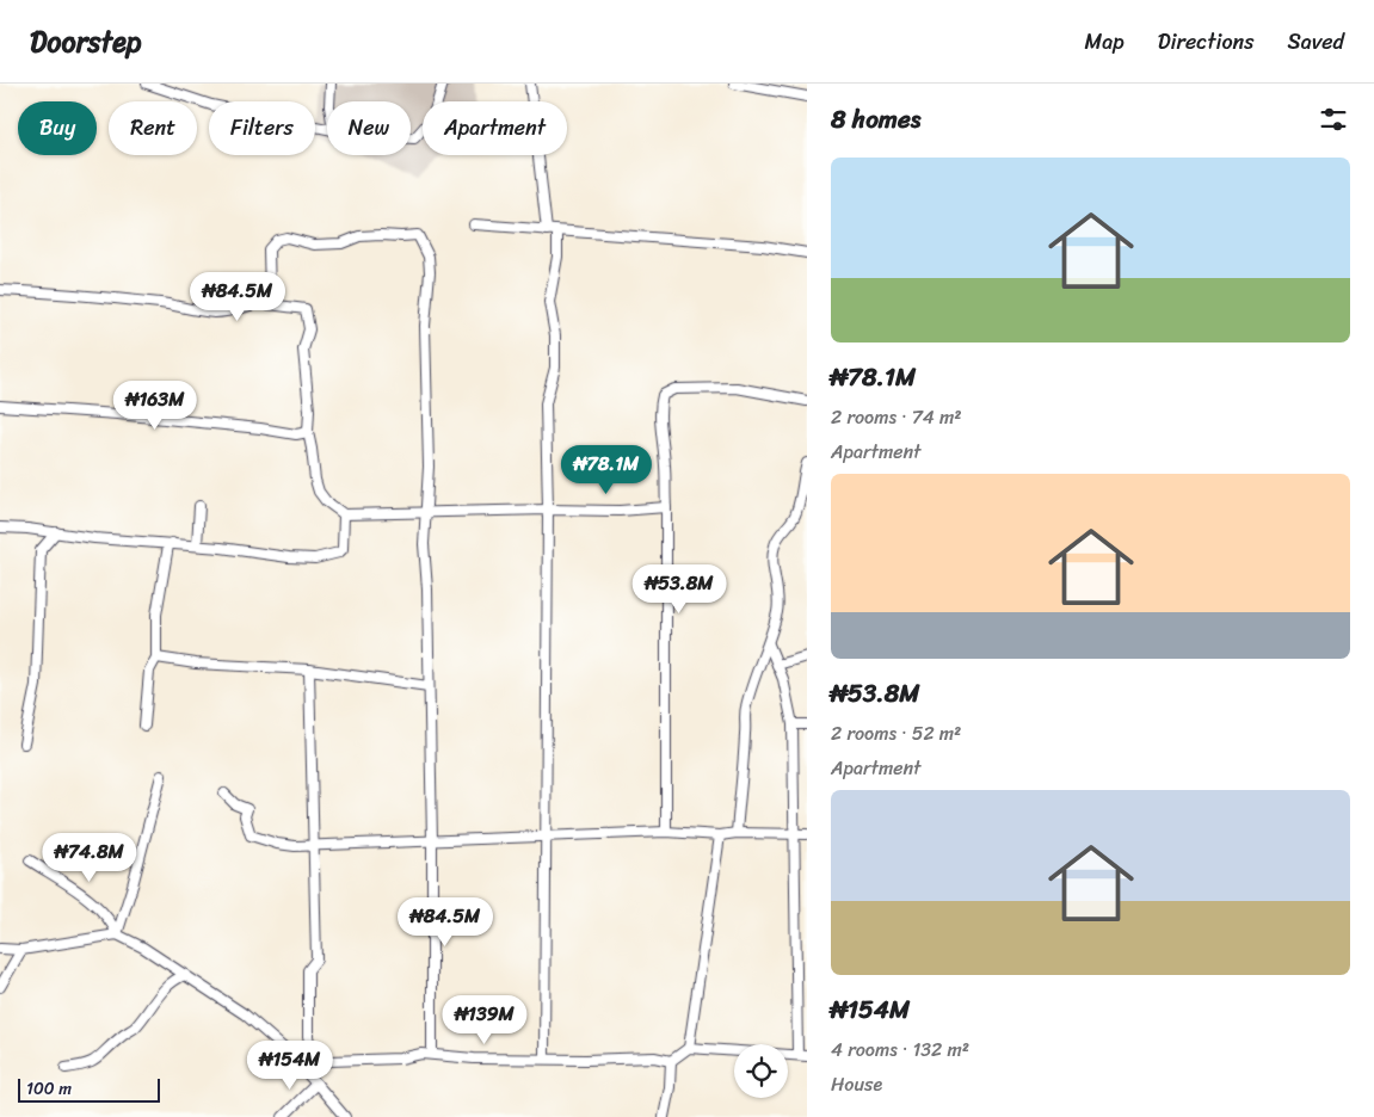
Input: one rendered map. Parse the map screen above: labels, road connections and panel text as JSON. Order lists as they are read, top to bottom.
{
  "scale_bar": "100 m",
  "page": {
    "header": "Doorstep",
    "nav": ["Map", "Directions", "Saved"],
    "heading": "8 homes",
    "chip": [
      "Buy",
      "Rent",
      "Filters",
      "New",
      "Apartment"
    ],
    "list": [
      {
        "name": "₦78.1M",
        "note": "2 rooms · 74 m² · Apartment"
      },
      {
        "name": "₦53.8M",
        "note": "2 rooms · 52 m² · Apartment"
      },
      {
        "name": "₦154M",
        "note": "4 rooms · 132 m² · House"
      }
    ],
    "price": [
      "₦84.5M",
      "₦163M",
      "₦78.1M",
      "₦53.8M",
      "₦74.8M",
      "₦84.5M",
      "₦139M",
      "₦154M"
    ],
    "scale": "100 m"
  }
}
